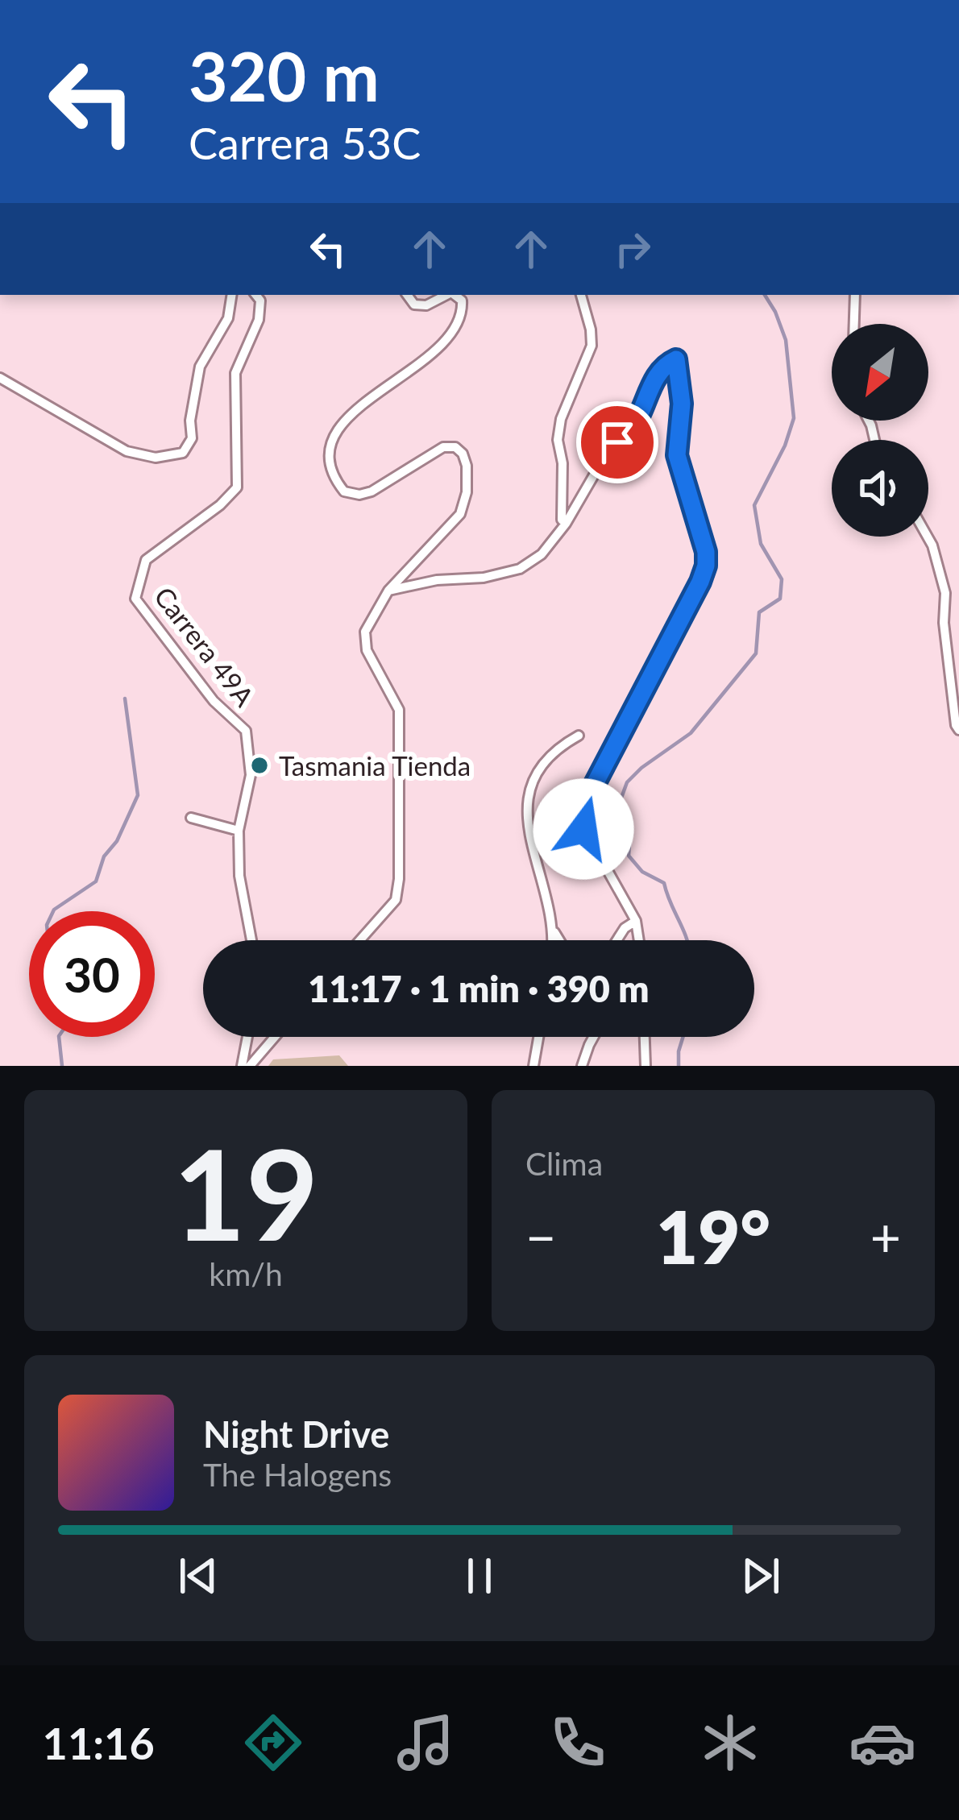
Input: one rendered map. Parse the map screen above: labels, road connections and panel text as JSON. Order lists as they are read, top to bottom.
{
  "streets": {
    "street": ["Carrera 49A"]
  },
  "places": ["Tasmania Tienda"],
  "north": "bottom left",
  "page": {
    "turn": ["320 m", "Carrera 53C"],
    "limit": "30",
    "trip": "11:17 · 1 min · 390 m",
    "tile": [
      ["19", "km/h"],
      "Clima"
    ],
    "heat": ["−", "19°", "+"],
    "song": ["Night Drive", "The Halogens"],
    "tabs": "11:16"
  }
}
